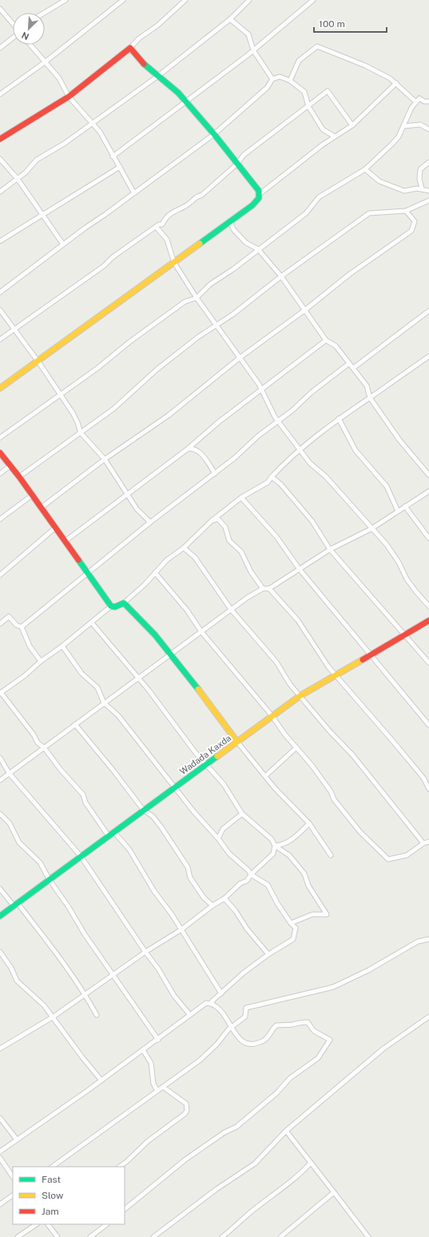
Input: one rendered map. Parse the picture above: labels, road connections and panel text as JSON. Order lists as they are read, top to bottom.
{
  "streets": {
    "street": ["Wadada Kaxda"]
  },
  "legend": ["Fast", "Slow", "Jam"],
  "scale_bar": "100 m",
  "north": "bottom left"
}
